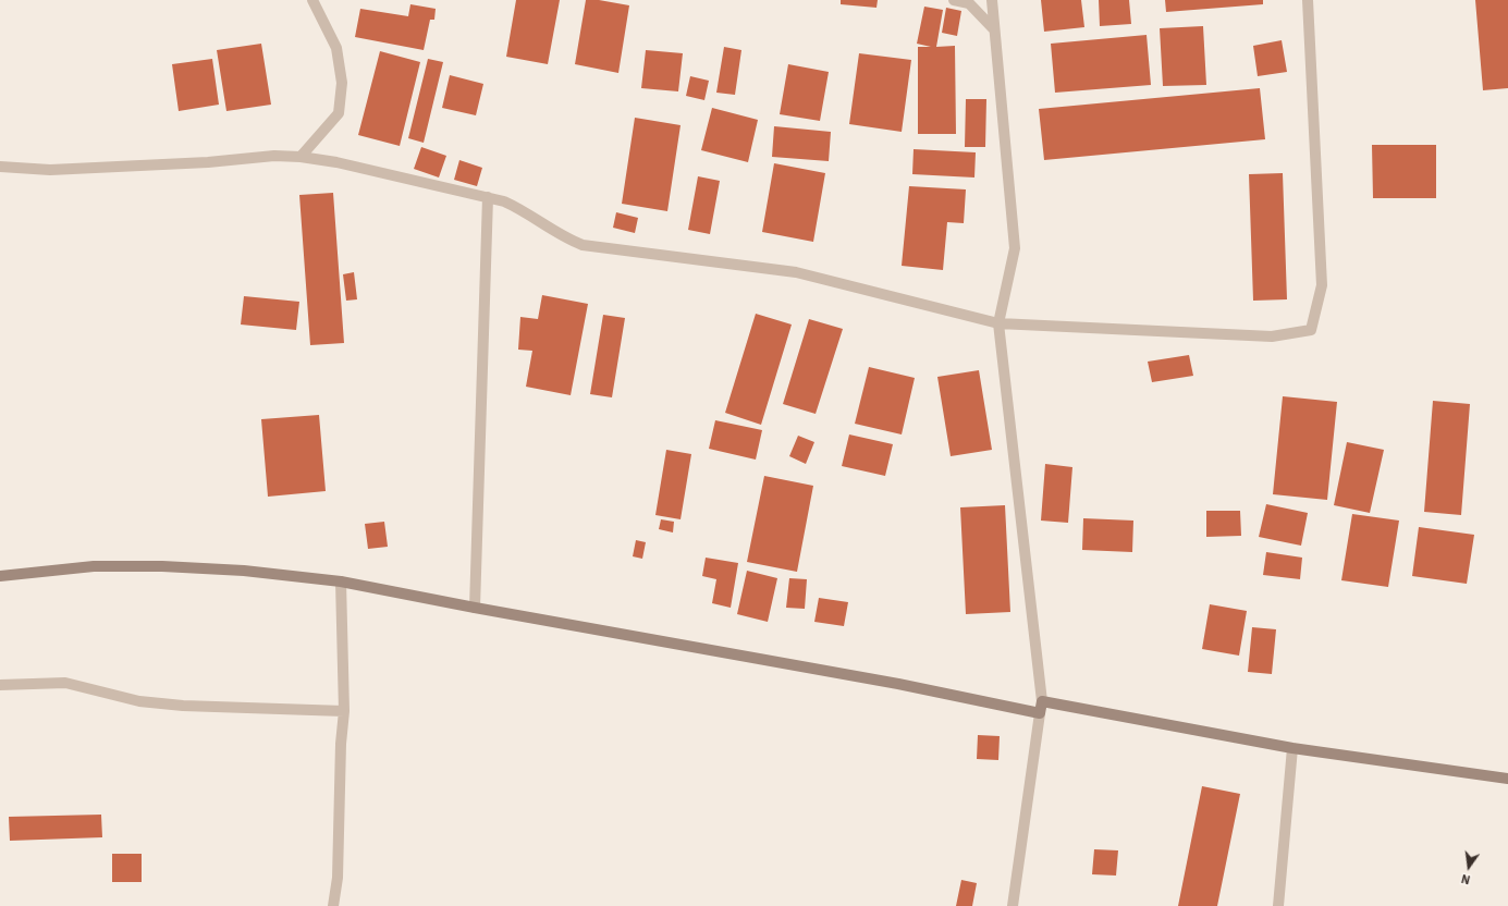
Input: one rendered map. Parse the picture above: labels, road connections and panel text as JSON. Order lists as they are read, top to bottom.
{
  "north": "bottom"
}
